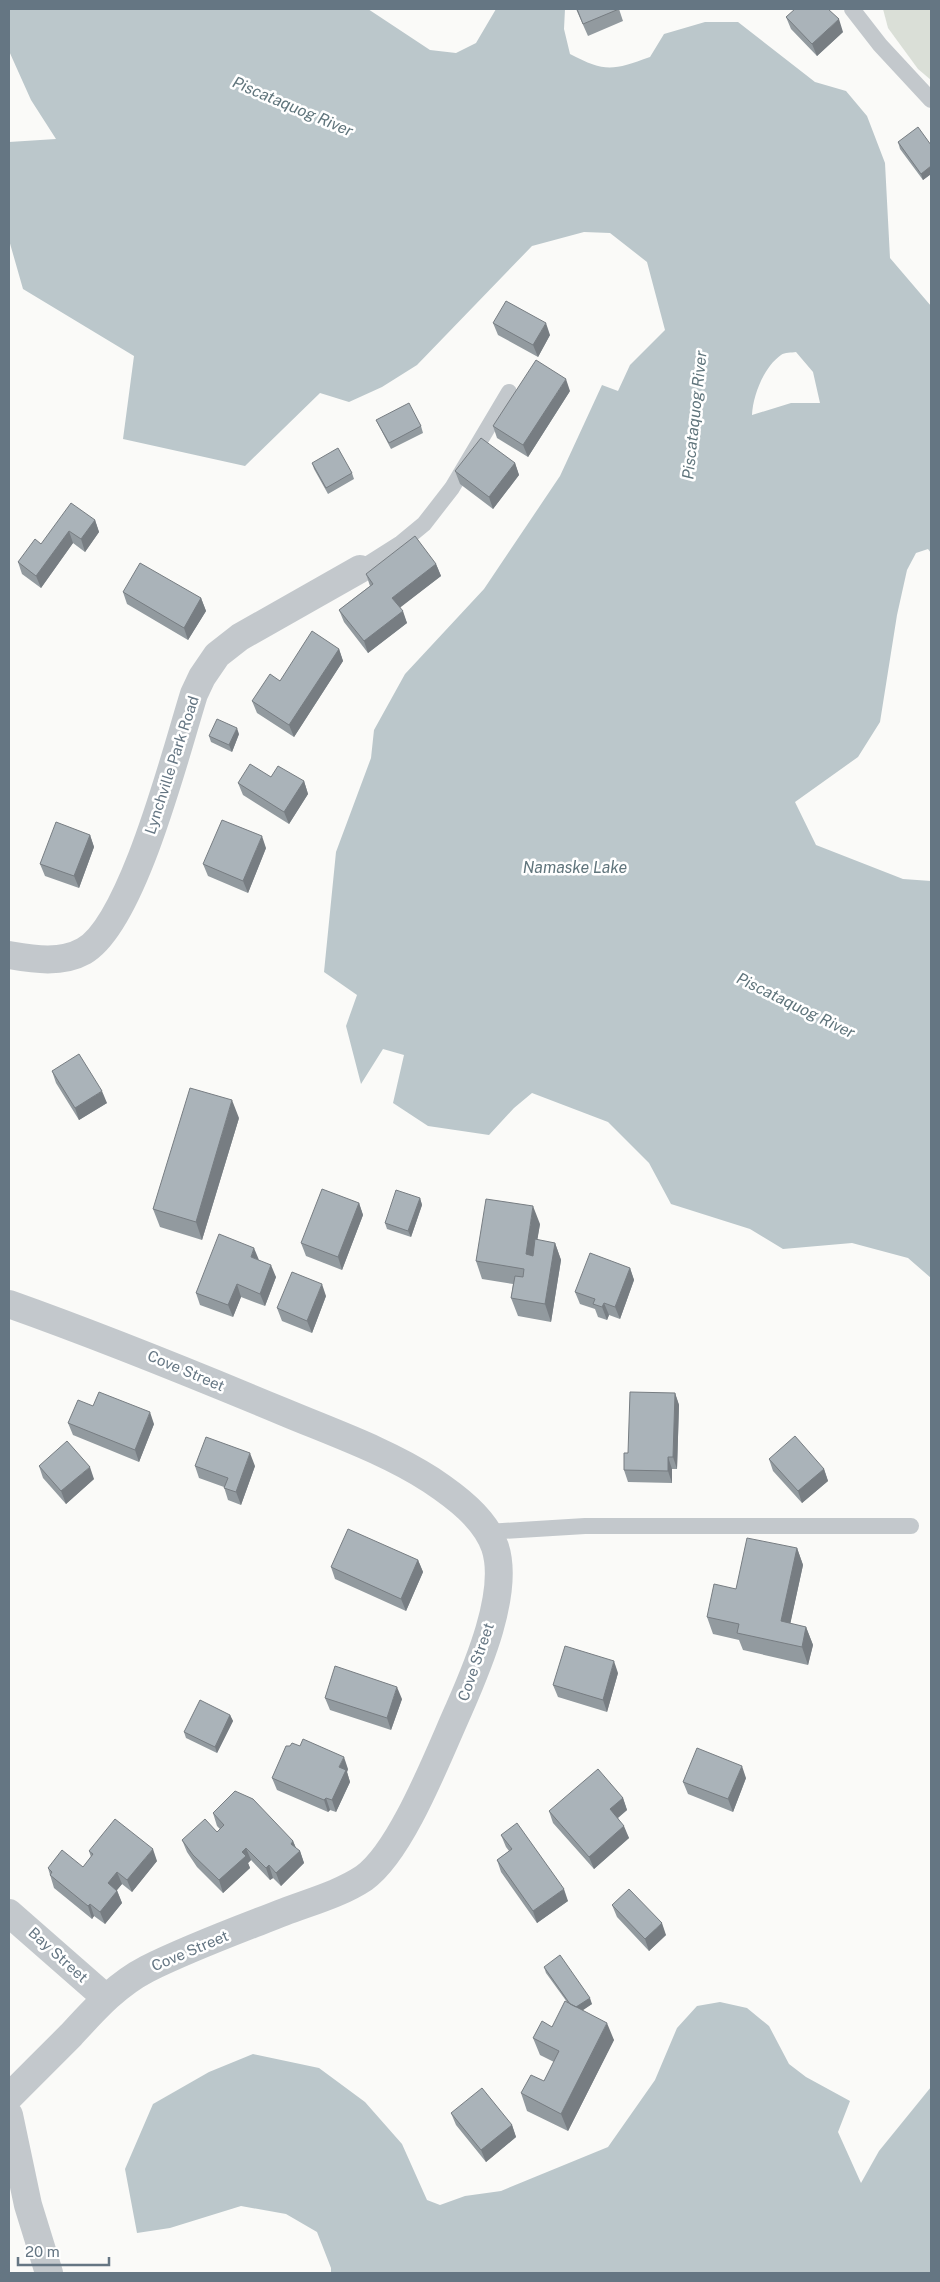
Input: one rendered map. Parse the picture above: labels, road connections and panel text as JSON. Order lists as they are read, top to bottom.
{
  "streets": {
    "street": ["Lynchville Park Road", "Cove Street", "Bay Street"]
  },
  "crossings": [
    ["Cove Street", "Bay Street"]
  ],
  "water": ["Piscataquog River", "Namaske Lake"],
  "scale_bar": "20 m"
}
